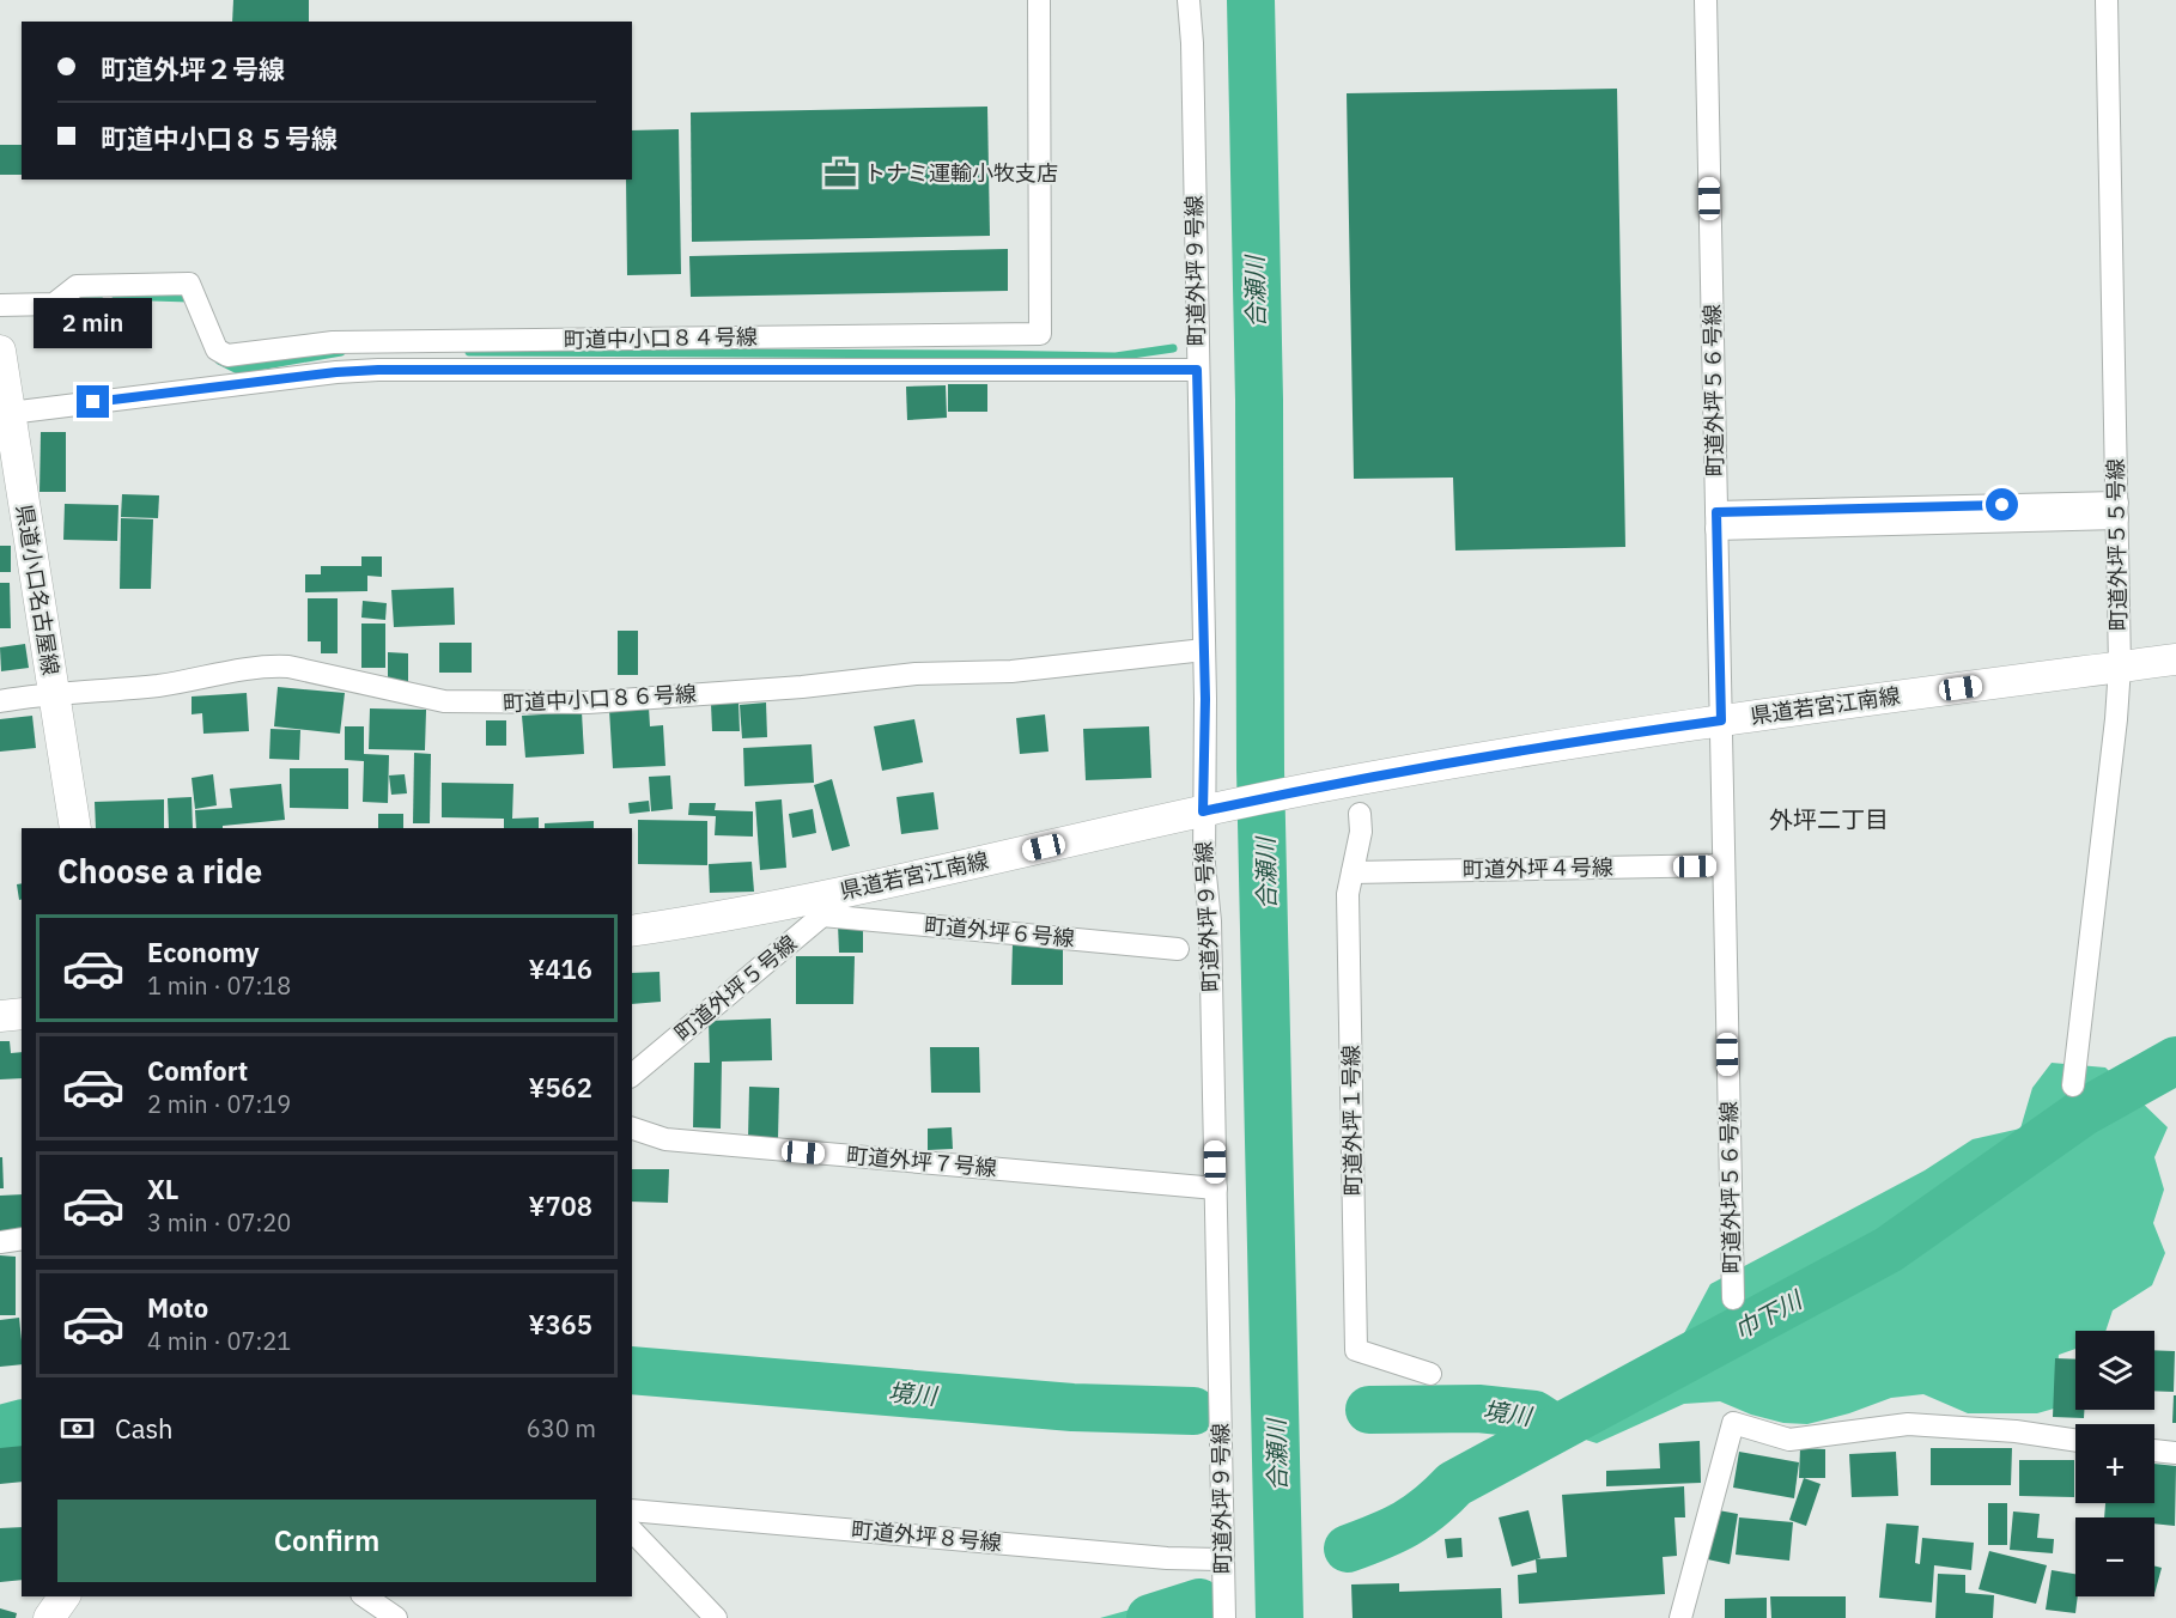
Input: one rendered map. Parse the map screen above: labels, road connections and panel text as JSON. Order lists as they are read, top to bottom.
{
  "streets": {
    "main road": ["県道小口名古屋線", "県道若宮江南線"],
    "street": [
      "町道外坪９号線",
      "町道中小口８４号線",
      "町道外坪５６号線",
      "町道外坪５５号線",
      "町道中小口８６号線",
      "町道外坪４号線",
      "町道外坪６号線",
      "町道外坪５号線",
      "町道外坪１号線",
      "町道外坪７号線",
      "町道外坪８号線"
    ]
  },
  "crossings": [
    ["町道外坪９号線", "町道中小口８６号線"],
    ["町道外坪９号線", "県道若宮江南線"],
    ["町道外坪９号線", "町道外坪７号線"],
    ["町道外坪９号線", "町道外坪８号線"],
    ["町道外坪５６号線", "県道若宮江南線"],
    ["町道外坪５６号線", "町道外坪４号線"],
    ["町道外坪５５号線", "県道若宮江南線"],
    ["県道小口名古屋線", "町道中小口８６号線"],
    ["県道若宮江南線", "町道外坪６号線"],
    ["県道若宮江南線", "町道外坪５号線"],
    ["町道外坪４号線", "町道外坪１号線"],
    ["町道外坪６号線", "町道外坪５号線"]
  ],
  "districts": ["外坪二丁目"],
  "water": ["合瀬川", "巾下川", "境川"],
  "places": {
    "office": ["トナミ運輸小牧支店"]
  },
  "page": {
    "banner": ["町道外坪２号線", "町道中小口８５号線"],
    "bubble": "2 min",
    "heading": "Choose a ride",
    "list": [
      {
        "name": "Economy",
        "note": "1 min · 07:18",
        "value": "¥416"
      },
      {
        "name": "Comfort",
        "note": "2 min · 07:19",
        "value": "¥562"
      },
      {
        "name": "XL",
        "note": "3 min · 07:20",
        "value": "¥708"
      },
      {
        "name": "Moto",
        "note": "4 min · 07:21",
        "value": "¥365"
      }
    ],
    "map_buttons": ["+", "−"],
    "pay": ["Cash", "630 m"],
    "buttons": "Confirm"
  }
}
